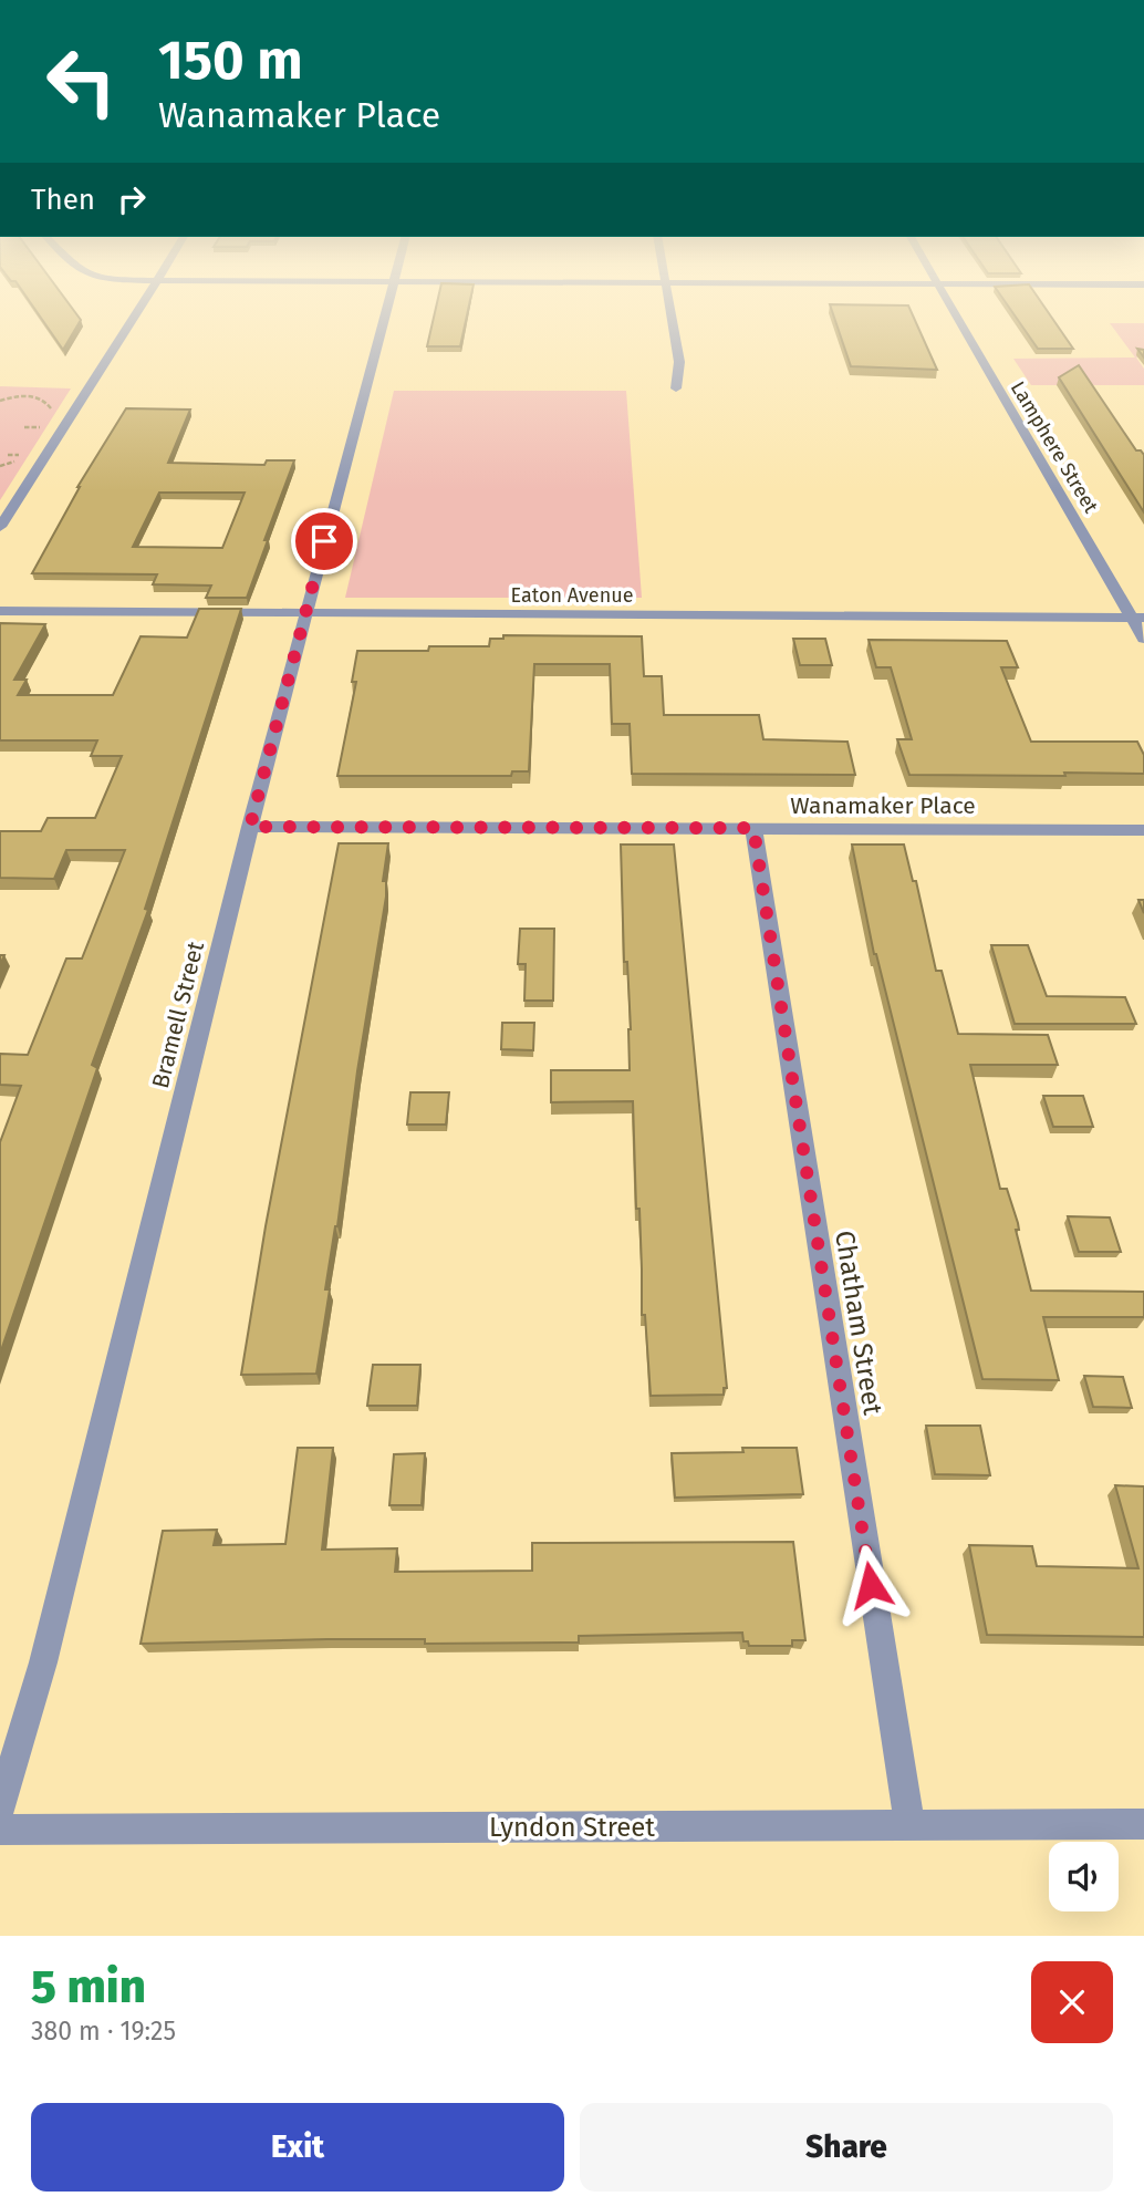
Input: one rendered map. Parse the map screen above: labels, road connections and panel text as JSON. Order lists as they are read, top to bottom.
{
  "streets": {
    "street": [
      "Lamphere Street",
      "Eaton Avenue",
      "Wanamaker Place",
      "Bramell Street",
      "Chatham Street",
      "Lyndon Street"
    ]
  },
  "crossings": [
    ["Lamphere Street", "Eaton Avenue"],
    ["Eaton Avenue", "Bramell Street"],
    ["Wanamaker Place", "Bramell Street"],
    ["Wanamaker Place", "Chatham Street"],
    ["Chatham Street", "Lyndon Street"]
  ],
  "page": {
    "turn": ["150 m", "Wanamaker Place"],
    "then": "Then",
    "heading": ["5 min", "380 m · 19:25"],
    "buttons": ["Exit", "Share"]
  }
}
